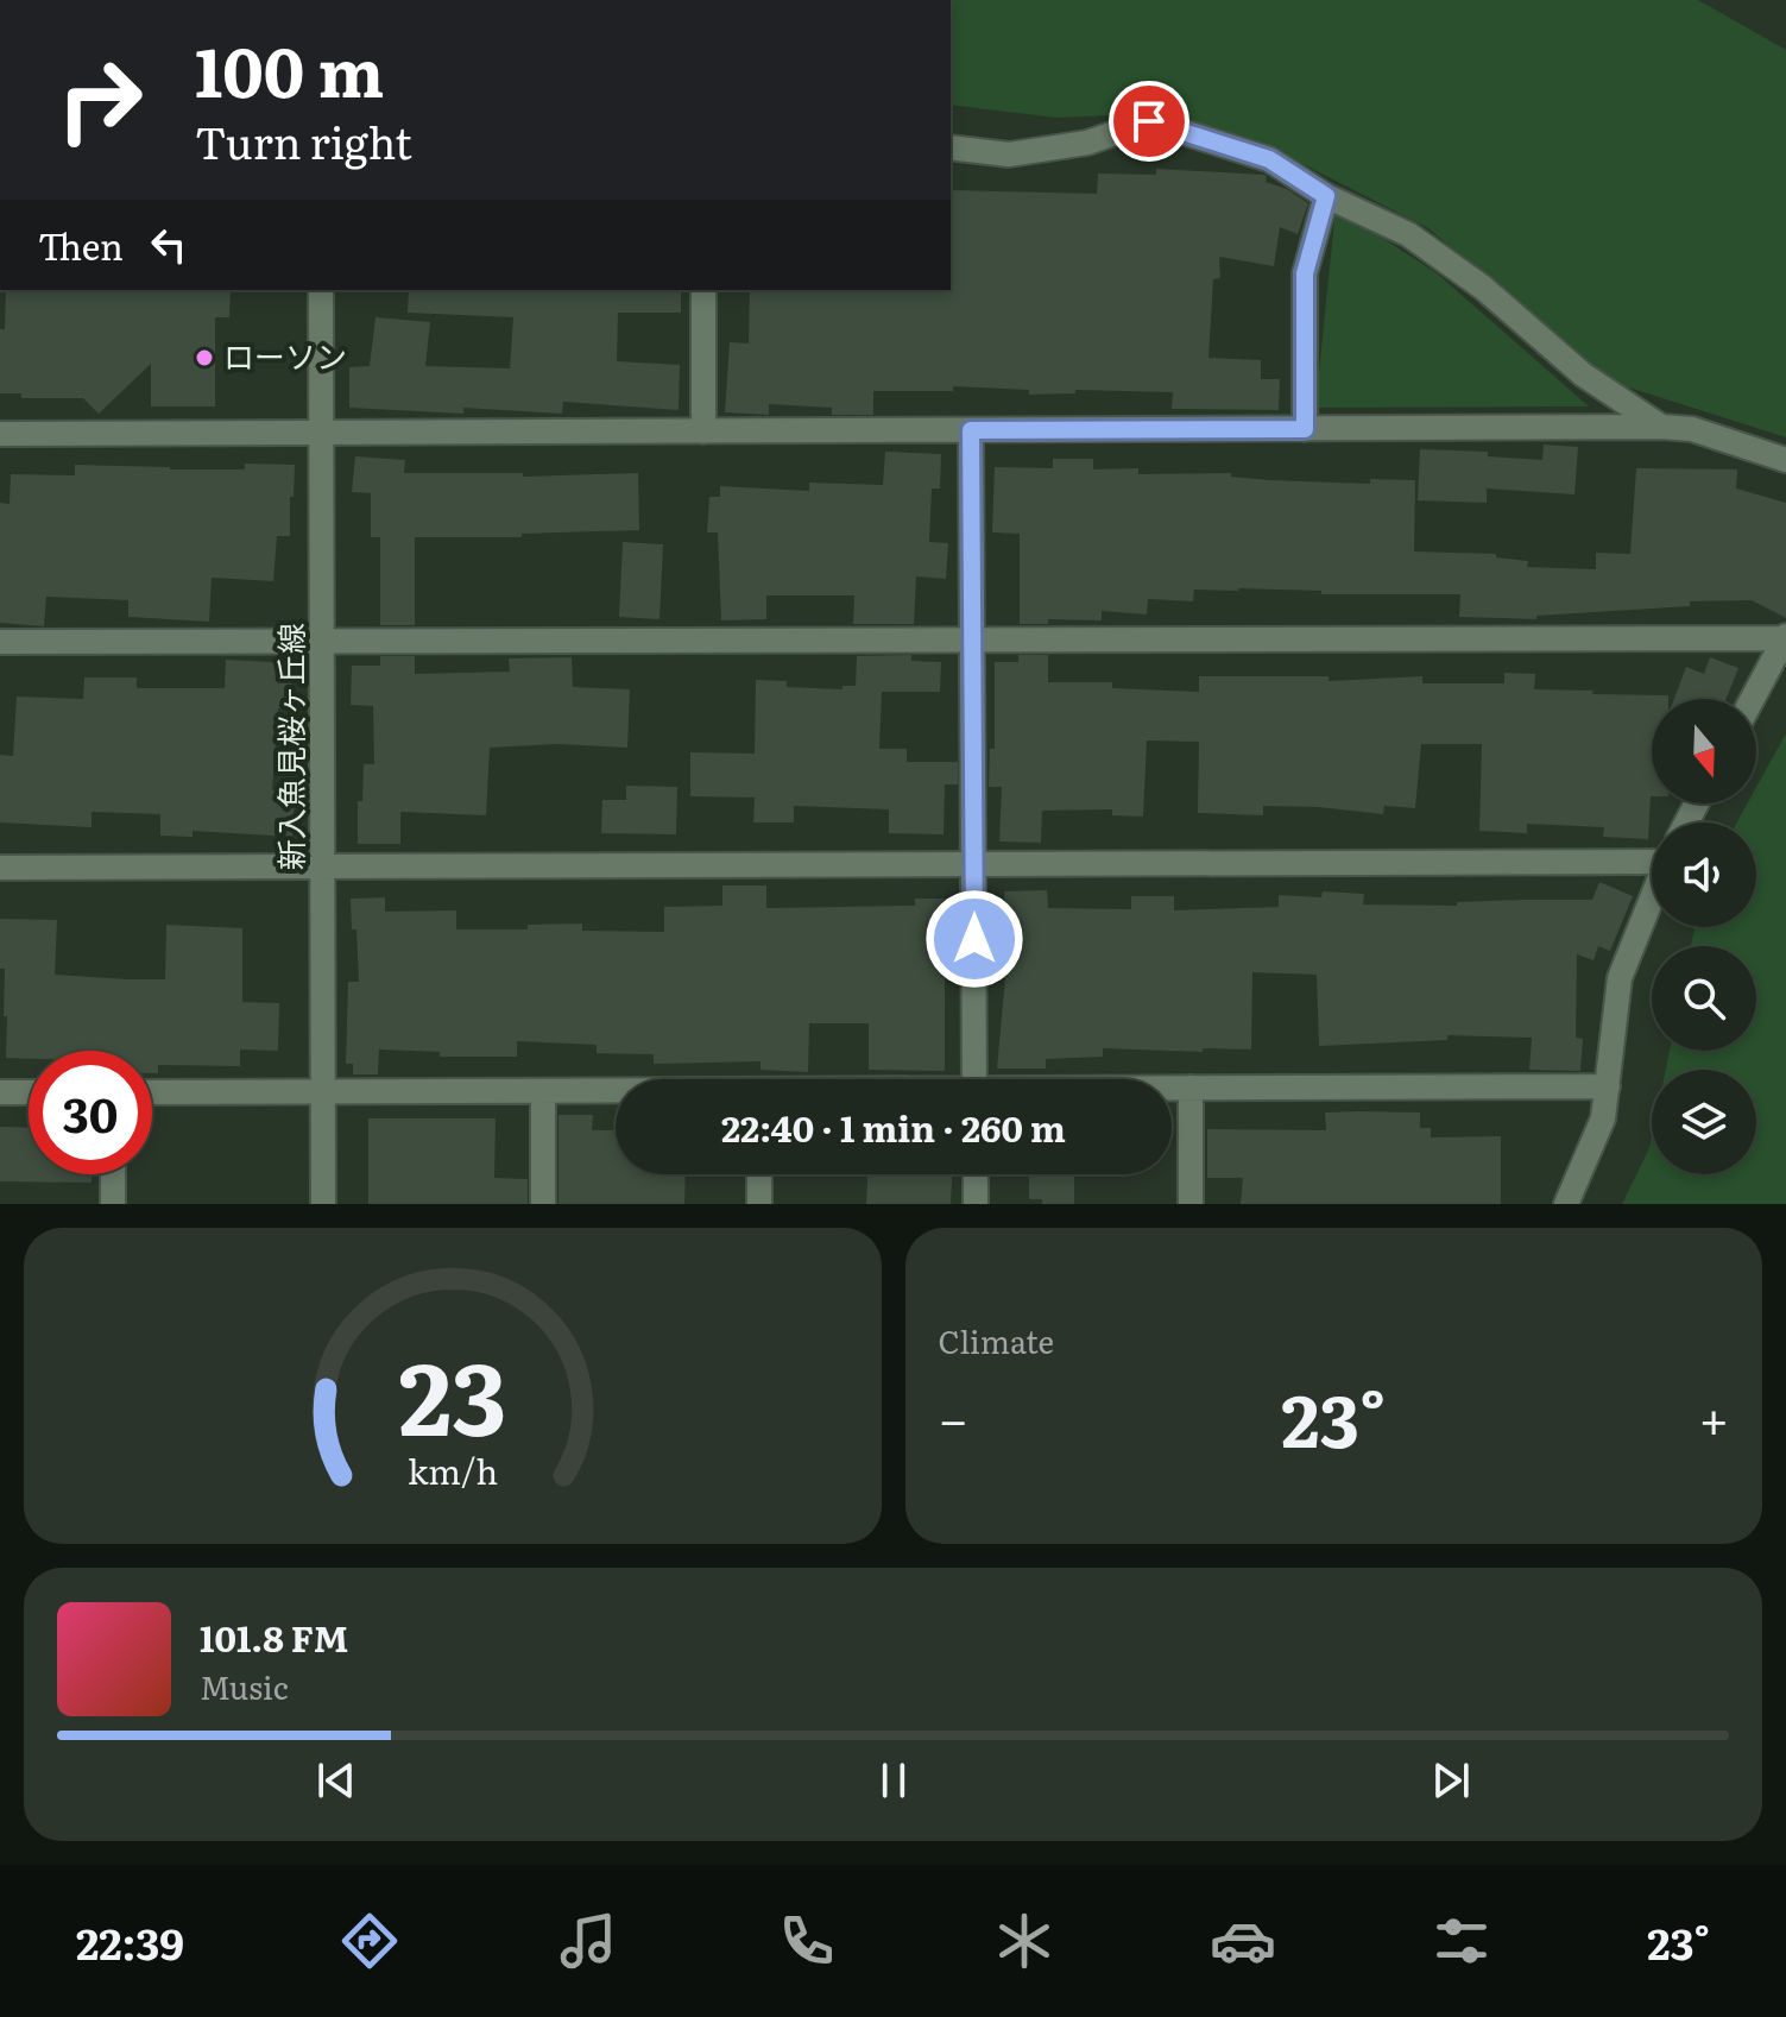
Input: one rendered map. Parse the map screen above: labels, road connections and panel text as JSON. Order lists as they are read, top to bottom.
{
  "streets": {
    "street": ["新入魚見桜ヶ丘線"]
  },
  "places": ["ローソン"],
  "north": "bottom",
  "page": {
    "turn": ["100 m", "Turn right"],
    "then": "Then",
    "limit": "30",
    "trip": "22:40 · 1 min · 260 m",
    "tile": "Climate",
    "heat": ["−", "23°", "+"],
    "song": ["101.8 FM", "Music"],
    "tabs": ["22:39", "23°"],
    "gauge": ["23", "km/h"]
  }
}
